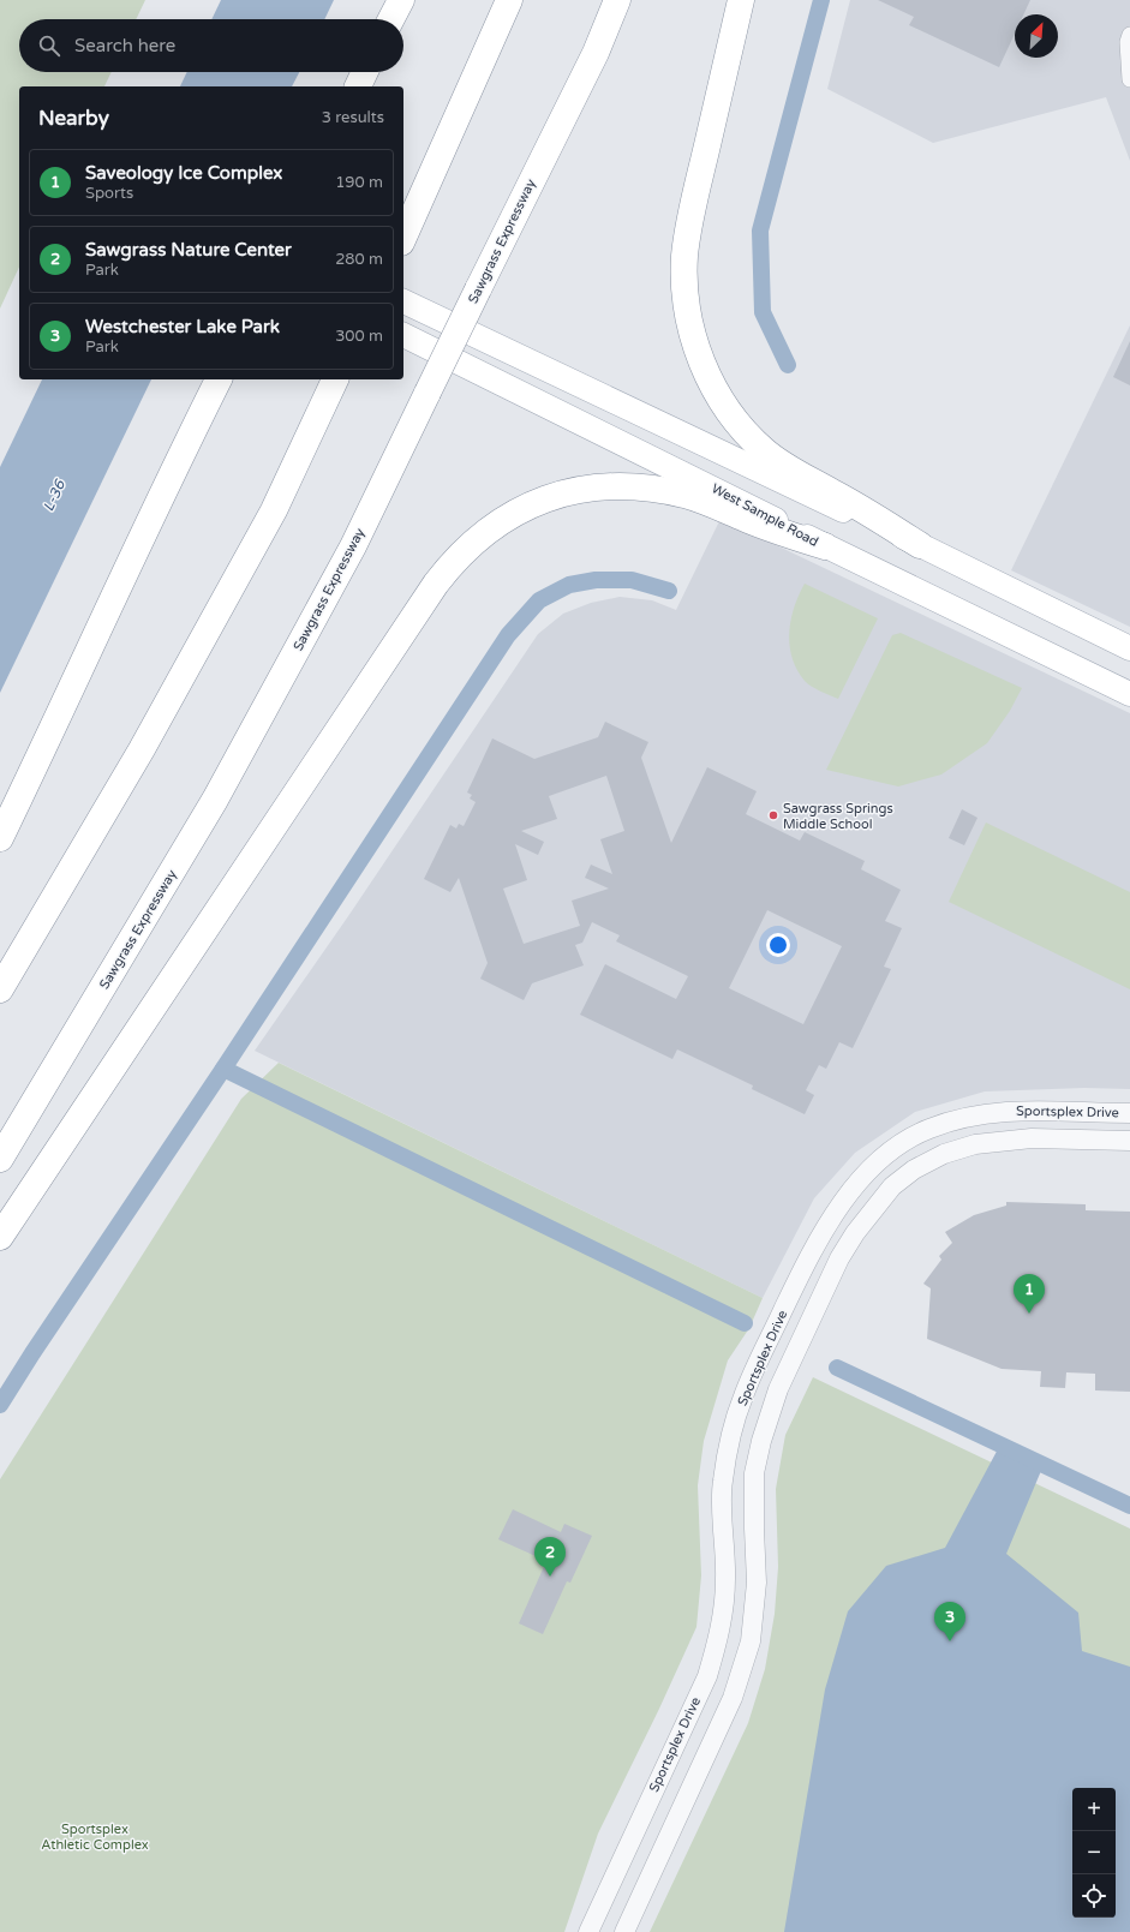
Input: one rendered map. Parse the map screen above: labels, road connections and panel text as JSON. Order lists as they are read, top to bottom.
{
  "streets": {
    "highway": ["Sawgrass Expressway"],
    "main road": ["West Sample Road"],
    "street": ["Sportsplex Drive"]
  },
  "water": ["L-36"],
  "parks": ["Sportsplex Athletic Complex"],
  "places": ["Sawgrass Springs Middle School"],
  "north": "top right",
  "page": {
    "search": "Search here",
    "heading": ["Nearby", "3 results"],
    "list": [
      {
        "mark": "1",
        "name": "Saveology Ice Complex",
        "note": "Sports",
        "value": "190 m"
      },
      {
        "mark": "2",
        "name": "Sawgrass Nature Center",
        "note": "Park",
        "value": "280 m"
      },
      {
        "mark": "3",
        "name": "Westchester Lake Park",
        "note": "Park",
        "value": "300 m"
      }
    ],
    "pins": ["1", "2", "3"],
    "map_buttons": ["+", "−"]
  }
}
